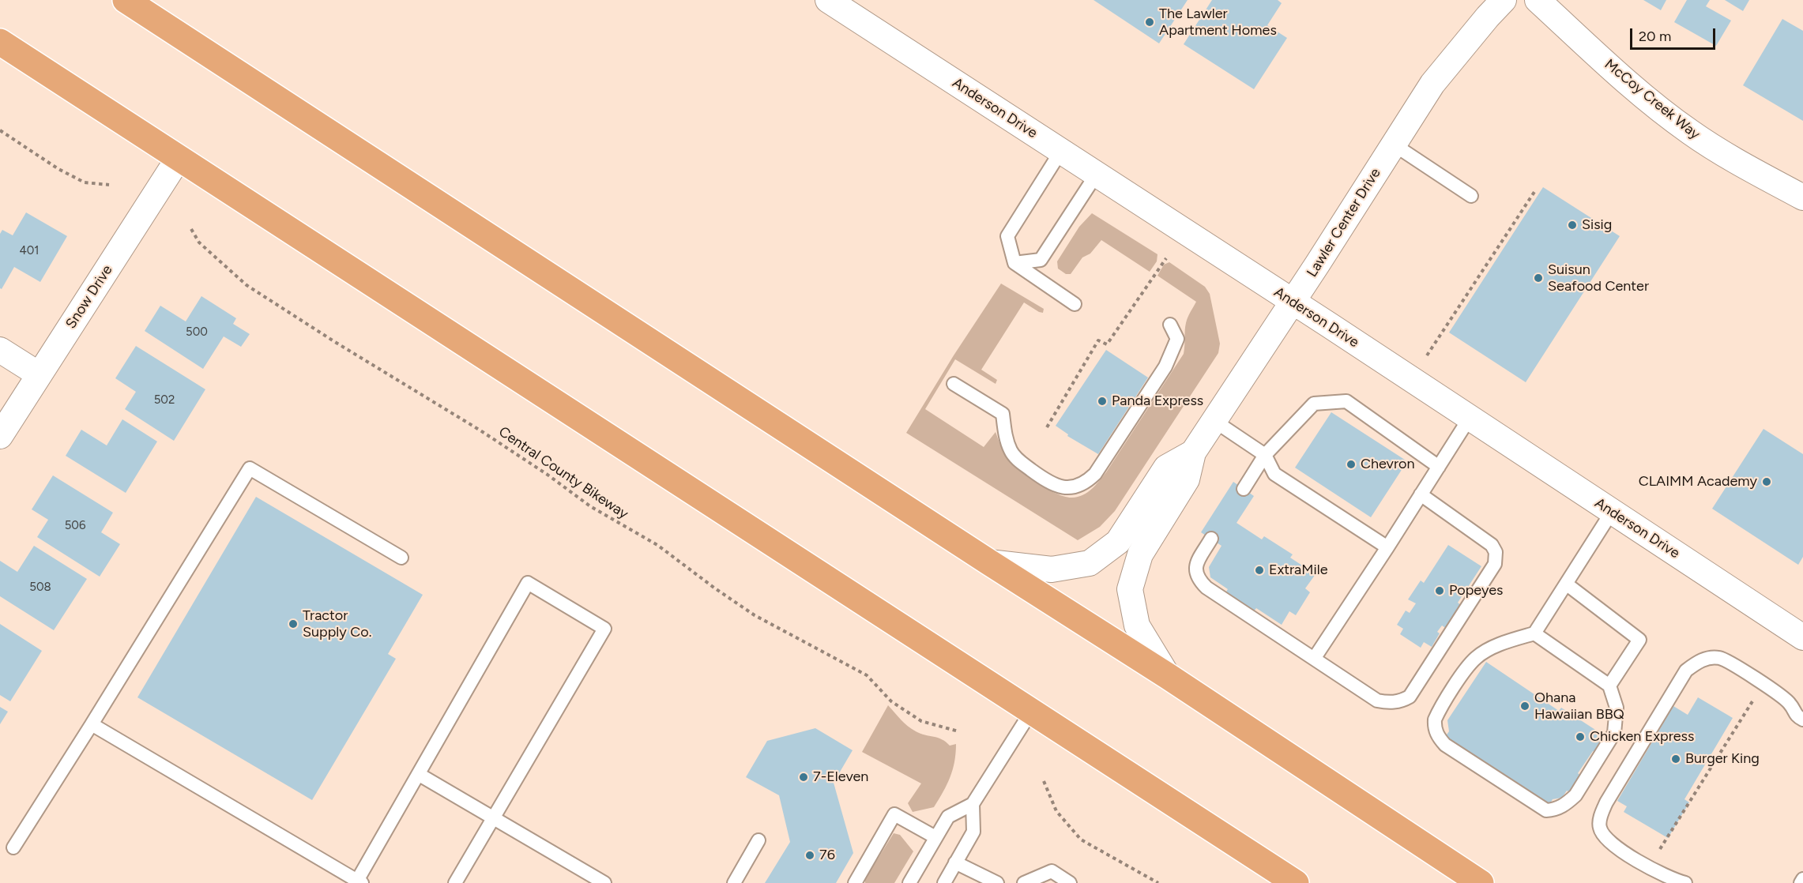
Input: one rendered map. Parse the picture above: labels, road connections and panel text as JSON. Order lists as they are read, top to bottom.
{
  "streets": {
    "street": [
      "McCoy Creek Way",
      "Anderson Drive",
      "Lawler Center Drive",
      "Snow Drive"
    ],
    "path": ["Central County Bikeway"]
  },
  "crossings": [
    ["Anderson Drive", "Lawler Center Drive"]
  ],
  "places": [
    "The Lawler Apartment Homes",
    "Sisig",
    "Suisun Seafood Center",
    "Panda Express",
    "Chevron",
    "CLAIMM Academy",
    "ExtraMile",
    "Popeyes",
    "Tractor Supply Co.",
    "Ohana Hawaiian BBQ",
    "Chicken Express",
    "Burger King",
    "7-Eleven",
    "76"
  ],
  "house_numbers": [
    "401",
    "500",
    "502",
    "506",
    "508"
  ],
  "scale_bar": "20 m"
}
